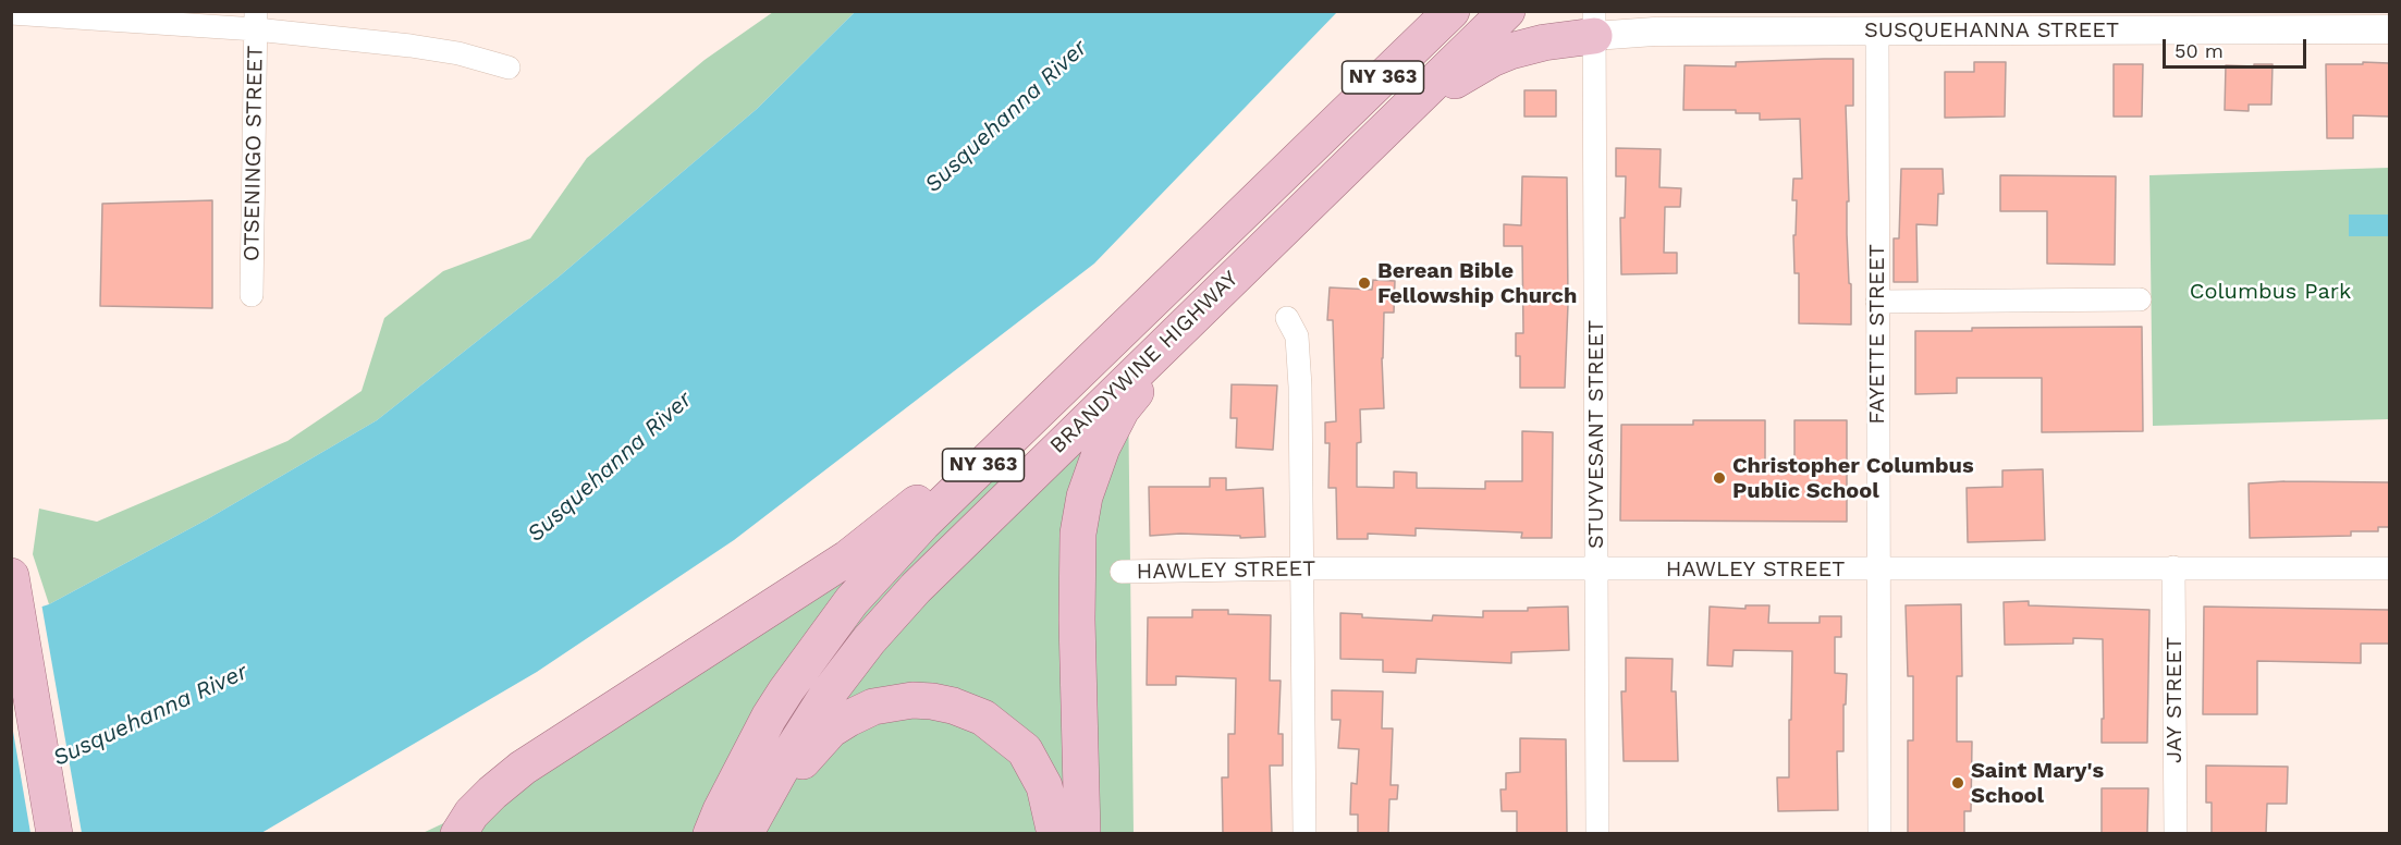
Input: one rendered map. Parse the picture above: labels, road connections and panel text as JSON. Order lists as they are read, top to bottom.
{
  "streets": {
    "main road": ["NY 363", "BRANDYWINE HIGHWAY"],
    "street": [
      "SUSQUEHANNA STREET",
      "OTSENINGO STREET",
      "FAYETTE STREET",
      "STUYVESANT STREET",
      "HAWLEY STREET",
      "JAY STREET"
    ]
  },
  "crossings": [
    ["SUSQUEHANNA STREET", "FAYETTE STREET"],
    ["SUSQUEHANNA STREET", "STUYVESANT STREET"],
    ["FAYETTE STREET", "HAWLEY STREET"],
    ["STUYVESANT STREET", "HAWLEY STREET"],
    ["HAWLEY STREET", "JAY STREET"]
  ],
  "water": ["Susquehanna River"],
  "parks": ["Columbus Park"],
  "places": ["Berean Bible Fellowship Church", "Christopher Columbus Public School", "Saint Mary's School"],
  "scale_bar": "50 m"
}
